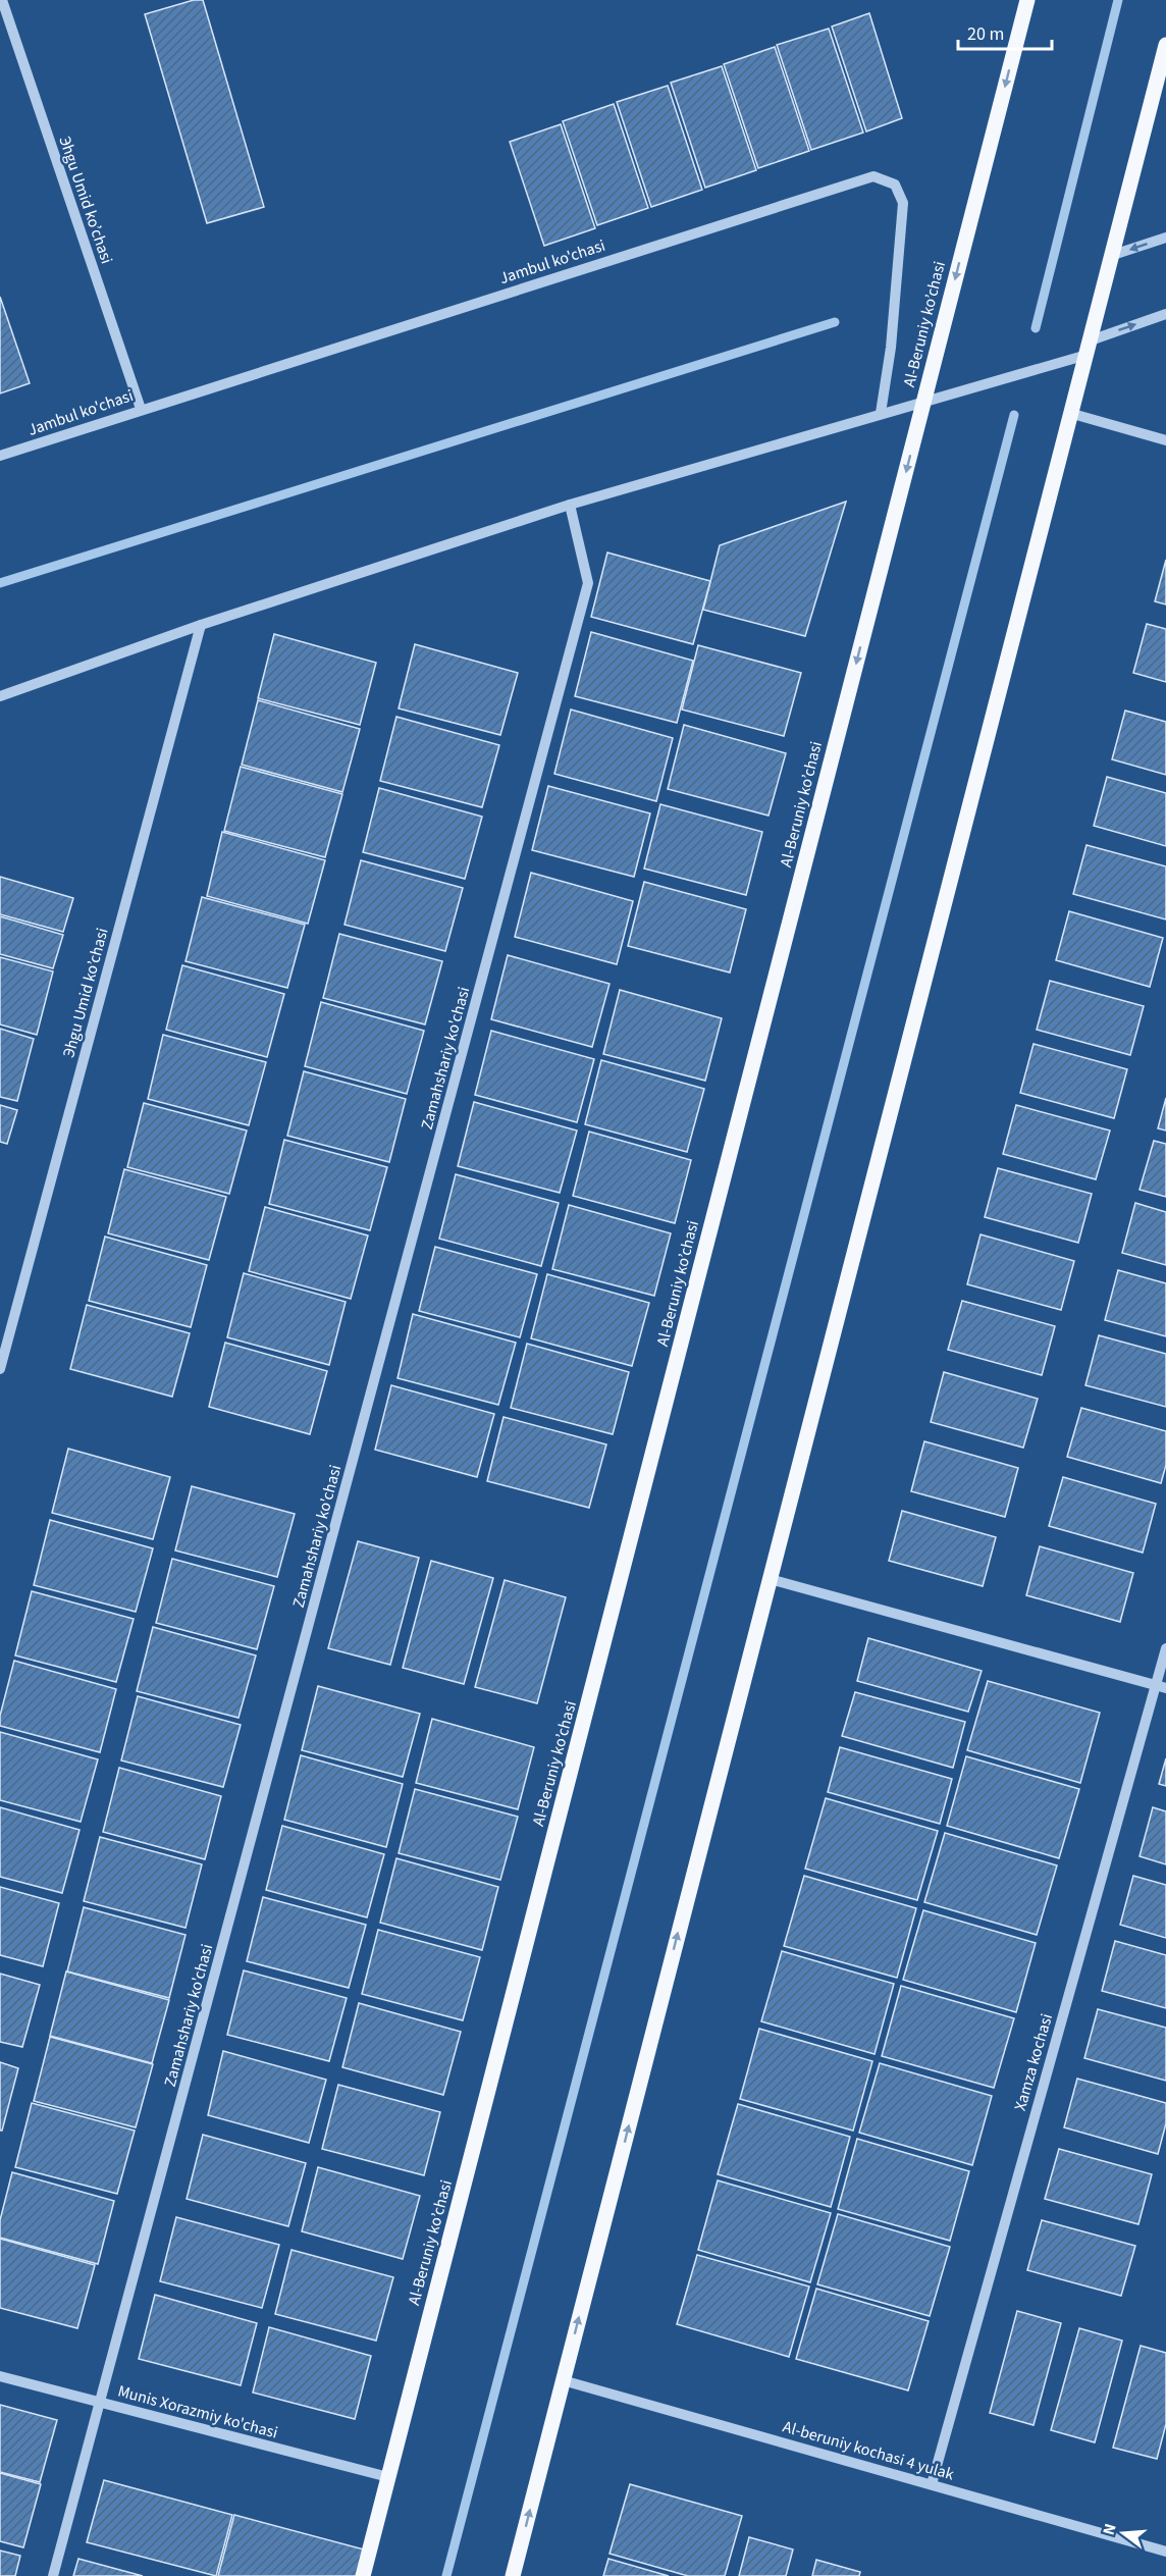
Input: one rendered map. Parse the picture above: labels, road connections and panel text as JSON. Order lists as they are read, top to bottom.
{
  "streets": {
    "main road": ["Al-Beruniy ko’chasi"],
    "street": [
      "Эhgu Umid ko’chasi",
      "Jambul ko'chasi",
      "Zamahshariy ko'chasi",
      "Xamza kochasi",
      "Munis Xorazmiy ko'chasi",
      "Al-beruniy kochasi 4 yulak"
    ]
  },
  "crossings": [
    ["Эhgu Umid ko’chasi", "Jambul ko'chasi"],
    ["Al-Beruniy ko’chasi", "Munis Xorazmiy ko'chasi"],
    ["Zamahshariy ko'chasi", "Munis Xorazmiy ko'chasi"],
    ["Xamza kochasi", "Al-beruniy kochasi 4 yulak"]
  ],
  "one_way": ["Al-Beruniy ko’chasi"],
  "scale_bar": "20 m",
  "north": "left"
}
